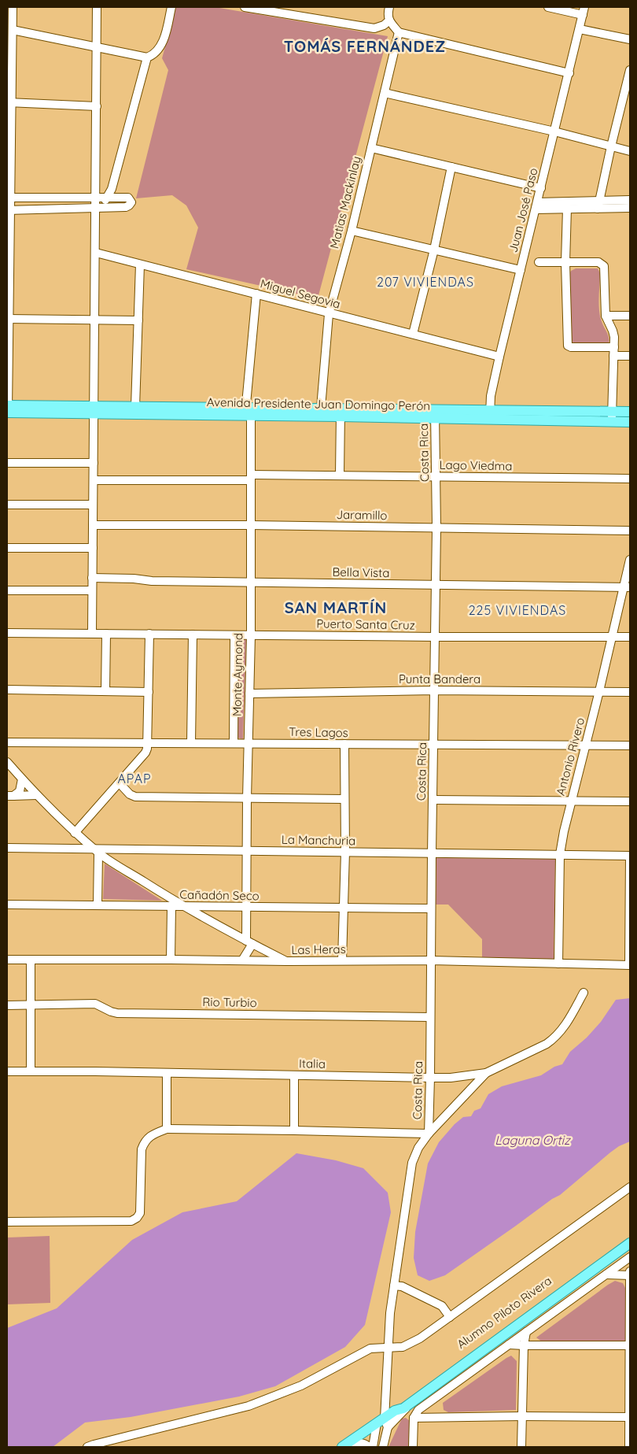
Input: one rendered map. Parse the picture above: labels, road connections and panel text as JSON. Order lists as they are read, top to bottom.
{
  "streets": {
    "main road": ["Avenida Presidente Juan Domingo Perón", "Alumno Piloto Rivera"],
    "street": [
      "Matias Mackinlay",
      "Juan José Paso",
      "Miguel Segovia",
      "Costa Rica",
      "Lago Viedma",
      "Jaramillo",
      "Bella Vista",
      "Puerto Santa Cruz",
      "Monte Aymond",
      "Punta Bandera",
      "Tres Lagos",
      "Antonio Rivero",
      "La Manchuria",
      "Cañadón Seco",
      "Las Heras",
      "Rio Turbio",
      "Italia"
    ]
  },
  "crossings": [
    ["Matias Mackinlay", "Miguel Segovia"],
    ["Matias Mackinlay", "Avenida Presidente Juan Domingo Perón"],
    ["Juan José Paso", "Miguel Segovia"],
    ["Juan José Paso", "Avenida Presidente Juan Domingo Perón"],
    ["Miguel Segovia", "Monte Aymond"],
    ["Avenida Presidente Juan Domingo Perón", "Costa Rica"],
    ["Avenida Presidente Juan Domingo Perón", "Monte Aymond"],
    ["Costa Rica", "Lago Viedma"],
    ["Costa Rica", "Jaramillo"],
    ["Costa Rica", "Bella Vista"],
    ["Costa Rica", "Puerto Santa Cruz"],
    ["Costa Rica", "Punta Bandera"],
    ["Costa Rica", "Tres Lagos"],
    ["Costa Rica", "La Manchuria"],
    ["Costa Rica", "Cañadón Seco"],
    ["Costa Rica", "Las Heras"],
    ["Costa Rica", "Rio Turbio"],
    ["Costa Rica", "Italia"],
    ["Lago Viedma", "Monte Aymond"],
    ["Jaramillo", "Monte Aymond"],
    ["Bella Vista", "Monte Aymond"],
    ["Bella Vista", "Antonio Rivero"],
    ["Puerto Santa Cruz", "Monte Aymond"],
    ["Puerto Santa Cruz", "Antonio Rivero"],
    ["Monte Aymond", "Punta Bandera"],
    ["Monte Aymond", "Tres Lagos"],
    ["Monte Aymond", "La Manchuria"],
    ["Monte Aymond", "Cañadón Seco"],
    ["Punta Bandera", "Antonio Rivero"],
    ["Tres Lagos", "Antonio Rivero"],
    ["Antonio Rivero", "La Manchuria"],
    ["Antonio Rivero", "Las Heras"]
  ],
  "districts": [
    "TOMÁS FERNÁNDEZ",
    "207 VIVIENDAS",
    "SAN MARTÍN",
    "225 VIVIENDAS",
    "APAP"
  ],
  "water": ["Laguna Ortiz"]
}
